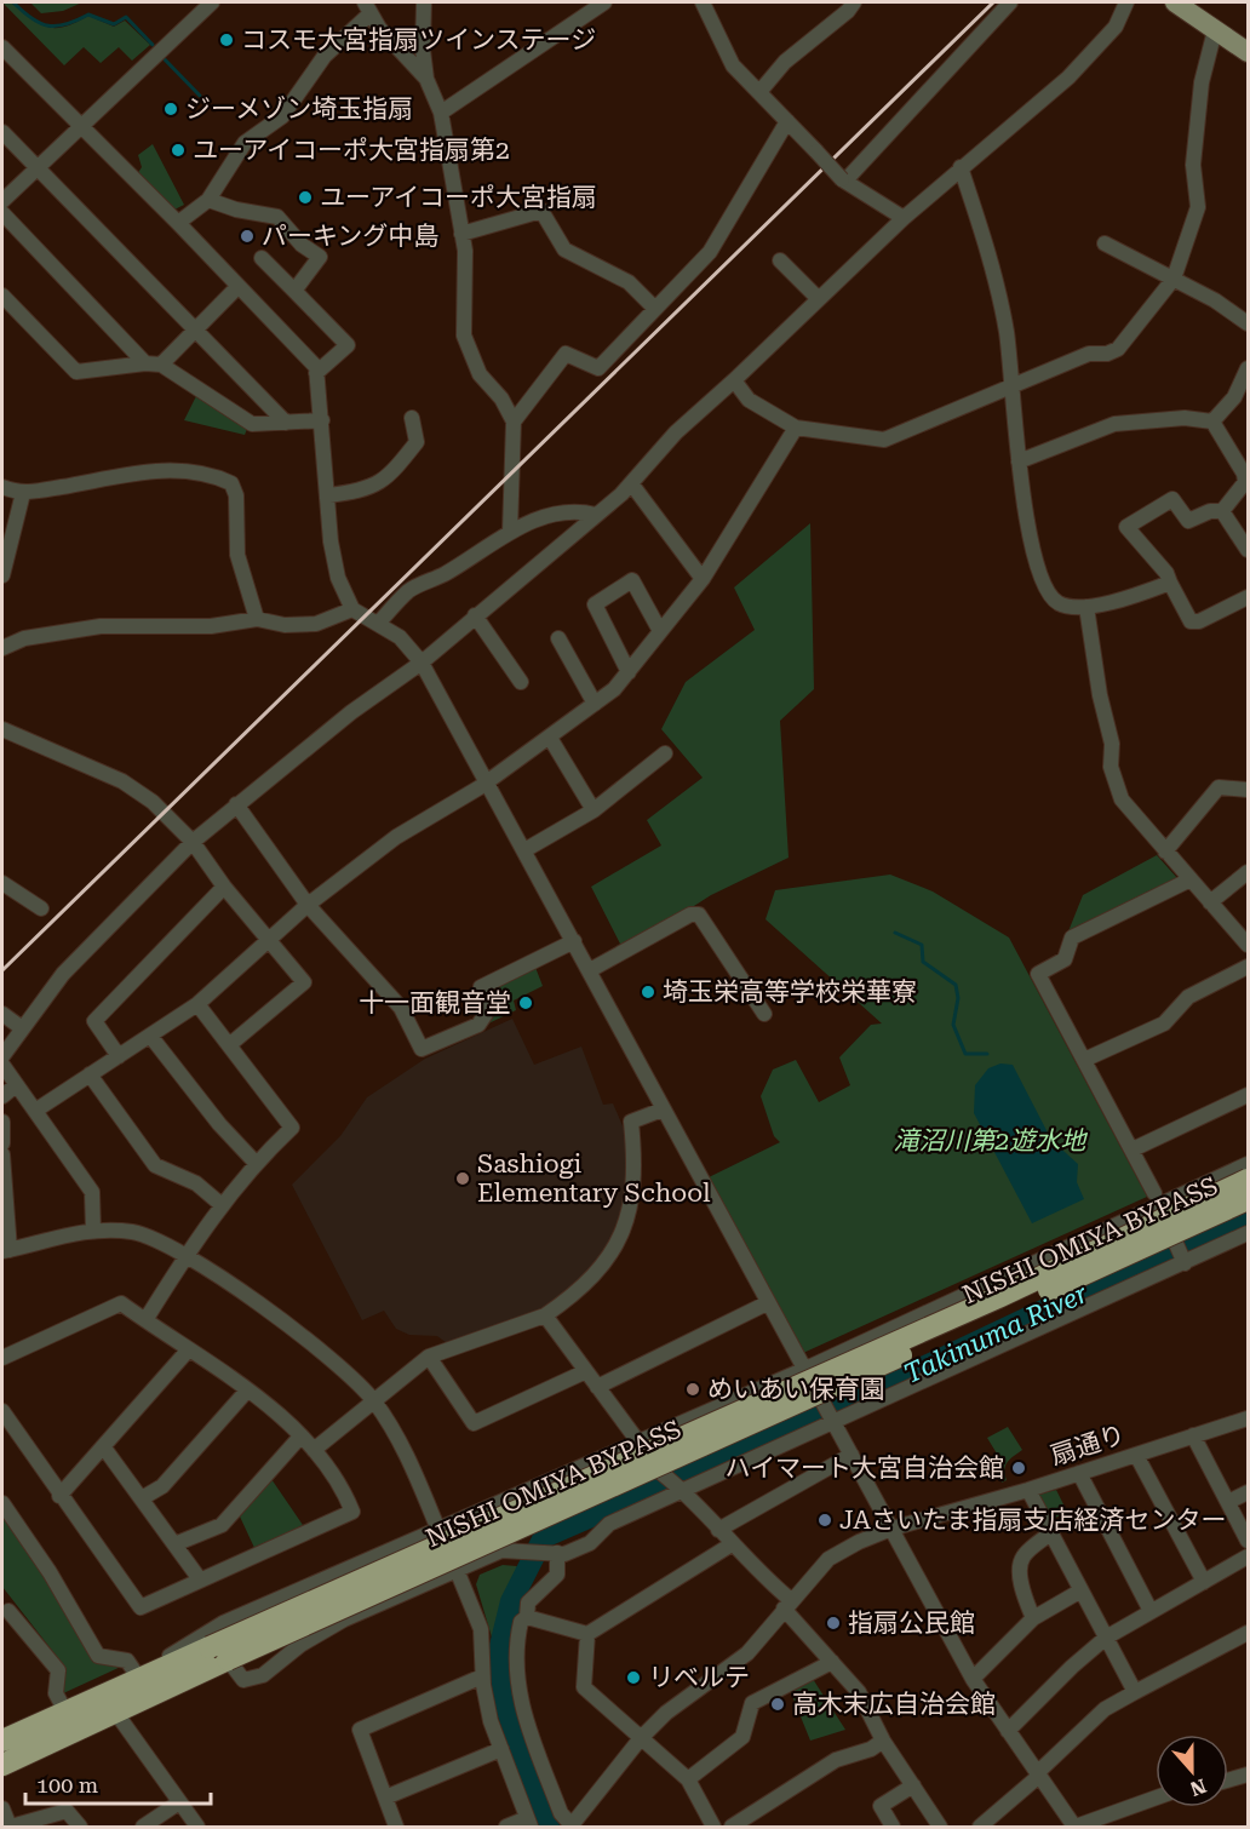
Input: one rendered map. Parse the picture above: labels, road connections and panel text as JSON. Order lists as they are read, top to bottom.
{
  "streets": {
    "highway": ["NISHI OMIYA BYPASS"],
    "street": ["扇通り"]
  },
  "water": ["Takinuma River"],
  "parks": ["滝沼川第2遊水地"],
  "places": [
    "コスモ大宮指扇ツインステージ",
    "ジーメゾン埼玉指扇",
    "ユーアイコーポ大宮指扇第2",
    "ユーアイコーポ大宮指扇",
    "パーキング中島",
    "埼玉栄高等学校栄華寮",
    "十一面観音堂",
    "Sashiogi Elementary School",
    "めいあい保育園",
    "ハイマート大宮自治会館",
    "JAさいたま指扇支店経済センター",
    "指扇公民館",
    "リベルテ",
    "高木末広自治会館"
  ],
  "scale_bar": "100 m",
  "north": "bottom"
}
